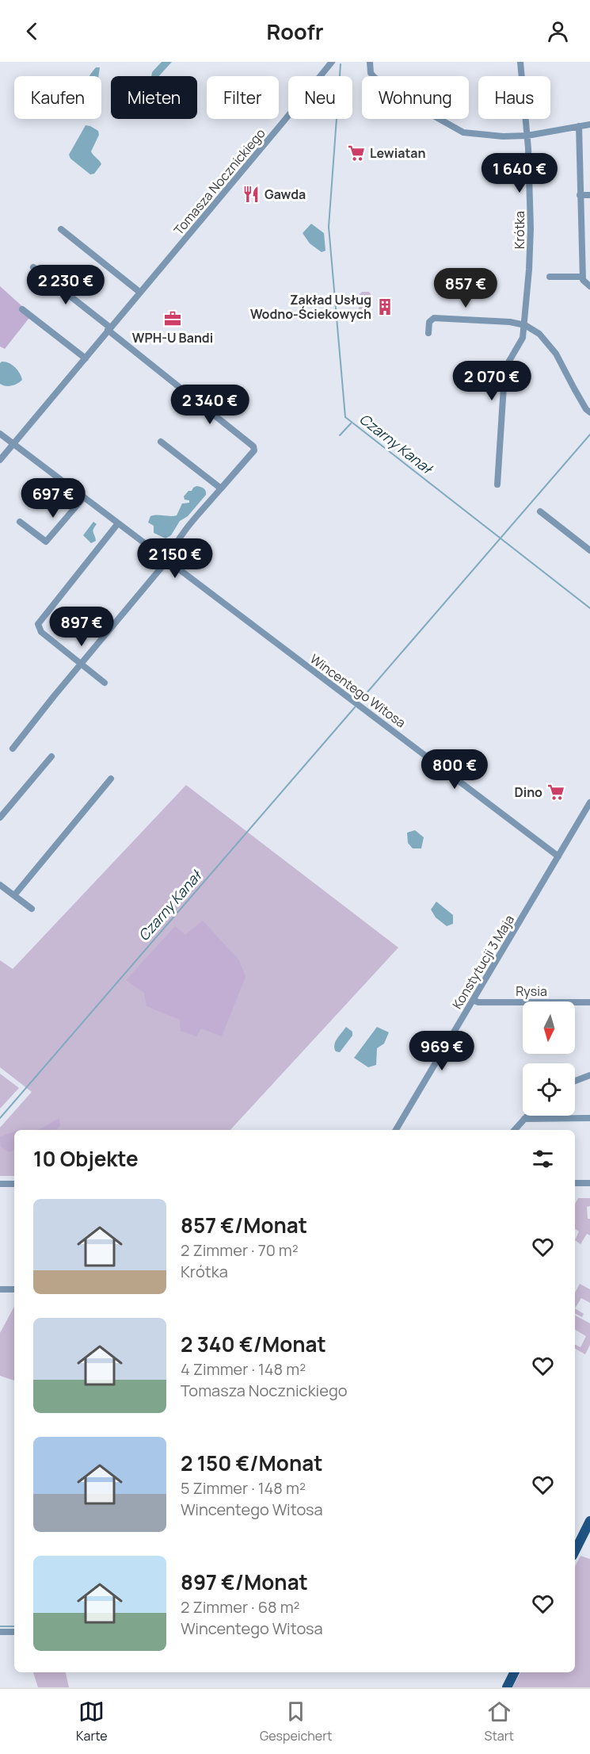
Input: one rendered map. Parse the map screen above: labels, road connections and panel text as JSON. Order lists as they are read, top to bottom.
{
  "streets": {
    "street": [
      "Tomasza Nocznickiego",
      "Krótka",
      "Wincentego Witosa",
      "Konstytucji 3 Maja",
      "Rysia"
    ]
  },
  "crossings": [
    ["Tomasza Nocznickiego", "Wincentego Witosa"],
    ["Wincentego Witosa", "Konstytucji 3 Maja"],
    ["Konstytucji 3 Maja", "Rysia"]
  ],
  "water": ["Czarny Kanał"],
  "places": {
    "supermarket": ["Lewiatan", "Dino"],
    "restaurant": ["Gawda"],
    "building": ["Zakład Usług Wodno-Ściekowych"],
    "office": ["WPH-U Bandi"]
  },
  "north": "bottom",
  "page": {
    "header": "Roofr",
    "chip": [
      "Kaufen",
      "Mieten",
      "Filter",
      "Neu",
      "Wohnung",
      "Haus"
    ],
    "price": [
      "1 640 €",
      "2 230 €",
      "857 €",
      "2 070 €",
      "2 340 €",
      "697 €",
      "2 150 €",
      "897 €",
      "800 €",
      "969 €"
    ],
    "heading": "10 Objekte",
    "list": [
      {
        "name": "857 €/Monat",
        "note": "2 Zimmer · 70 m² · Krótka"
      },
      {
        "name": "2 340 €/Monat",
        "note": "4 Zimmer · 148 m² · Tomasza Nocznickiego"
      },
      {
        "name": "2 150 €/Monat",
        "note": "5 Zimmer · 148 m² · Wincentego Witosa"
      },
      {
        "name": "897 €/Monat",
        "note": "2 Zimmer · 68 m² · Wincentego Witosa"
      }
    ],
    "tabs": ["Karte", "Gespeichert", "Start"]
  }
}
